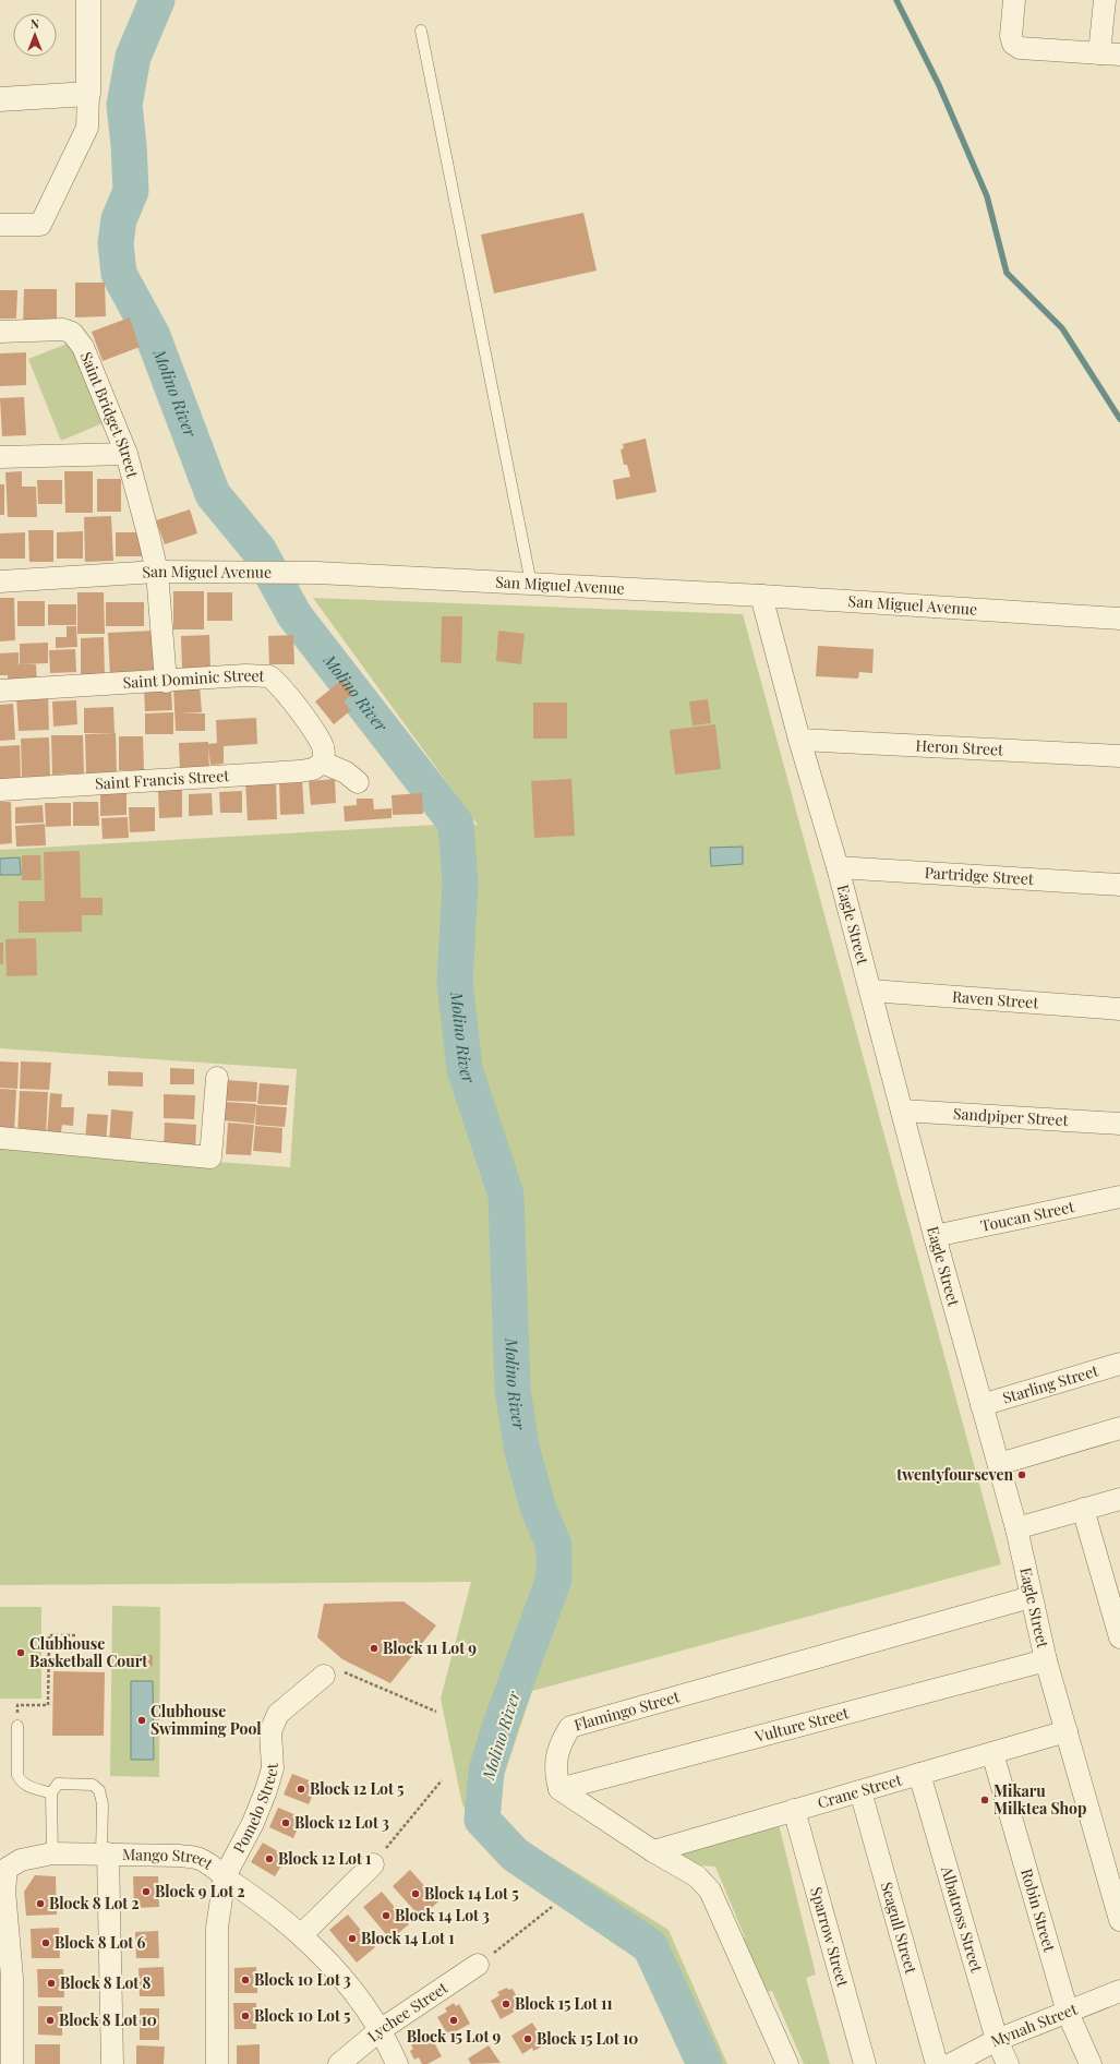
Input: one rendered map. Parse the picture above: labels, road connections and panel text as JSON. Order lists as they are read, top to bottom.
{
  "streets": {
    "street": [
      "Saint Bridget Street",
      "San Miguel Avenue",
      "Saint Dominic Street",
      "Heron Street",
      "Saint Francis Street",
      "Partridge Street",
      "Eagle Street",
      "Raven Street",
      "Sandpiper Street",
      "Toucan Street",
      "Starling Street",
      "Flamingo Street",
      "Vulture Street",
      "Crane Street",
      "Pomelo Street",
      "Mango Street",
      "Robin Street",
      "Albatross Street",
      "Seagull Street",
      "Sparrow Street",
      "Lychee Street",
      "Mynah Street"
    ]
  },
  "crossings": [
    ["Saint Bridget Street", "San Miguel Avenue"],
    ["Saint Bridget Street", "Saint Dominic Street"],
    ["San Miguel Avenue", "Eagle Street"],
    ["Saint Dominic Street", "Saint Francis Street"],
    ["Heron Street", "Eagle Street"],
    ["Partridge Street", "Eagle Street"],
    ["Eagle Street", "Raven Street"],
    ["Eagle Street", "Sandpiper Street"],
    ["Eagle Street", "Toucan Street"],
    ["Eagle Street", "Starling Street"],
    ["Eagle Street", "Flamingo Street"],
    ["Eagle Street", "Vulture Street"],
    ["Eagle Street", "Crane Street"],
    ["Flamingo Street", "Vulture Street"],
    ["Crane Street", "Robin Street"],
    ["Crane Street", "Albatross Street"],
    ["Crane Street", "Seagull Street"],
    ["Crane Street", "Sparrow Street"],
    ["Pomelo Street", "Mango Street"],
    ["Mango Street", "Lychee Street"],
    ["Robin Street", "Mynah Street"],
    ["Albatross Street", "Mynah Street"]
  ],
  "water": ["Molino River"],
  "places": [
    "twentyfourseven",
    "Block 11 Lot 9",
    "Clubhouse Basketball Court",
    "Clubhouse Swimming Pool",
    "Block 12 Lot 5",
    "Mikaru Milktea Shop",
    "Block 12 Lot 3",
    "Block 12 Lot 1",
    "Block 9 Lot 2",
    "Block 14 Lot 5",
    "Block 8 Lot 2",
    "Block 14 Lot 3",
    "Block 14 Lot 1",
    "Block 8 Lot 6",
    "Block 10 Lot 3",
    "Block 8 Lot 8",
    "Block 15 Lot 11",
    "Block 10 Lot 5",
    "Block 8 Lot 10",
    "Block 15 Lot 9",
    "Block 15 Lot 10"
  ],
  "north": "top"
}
